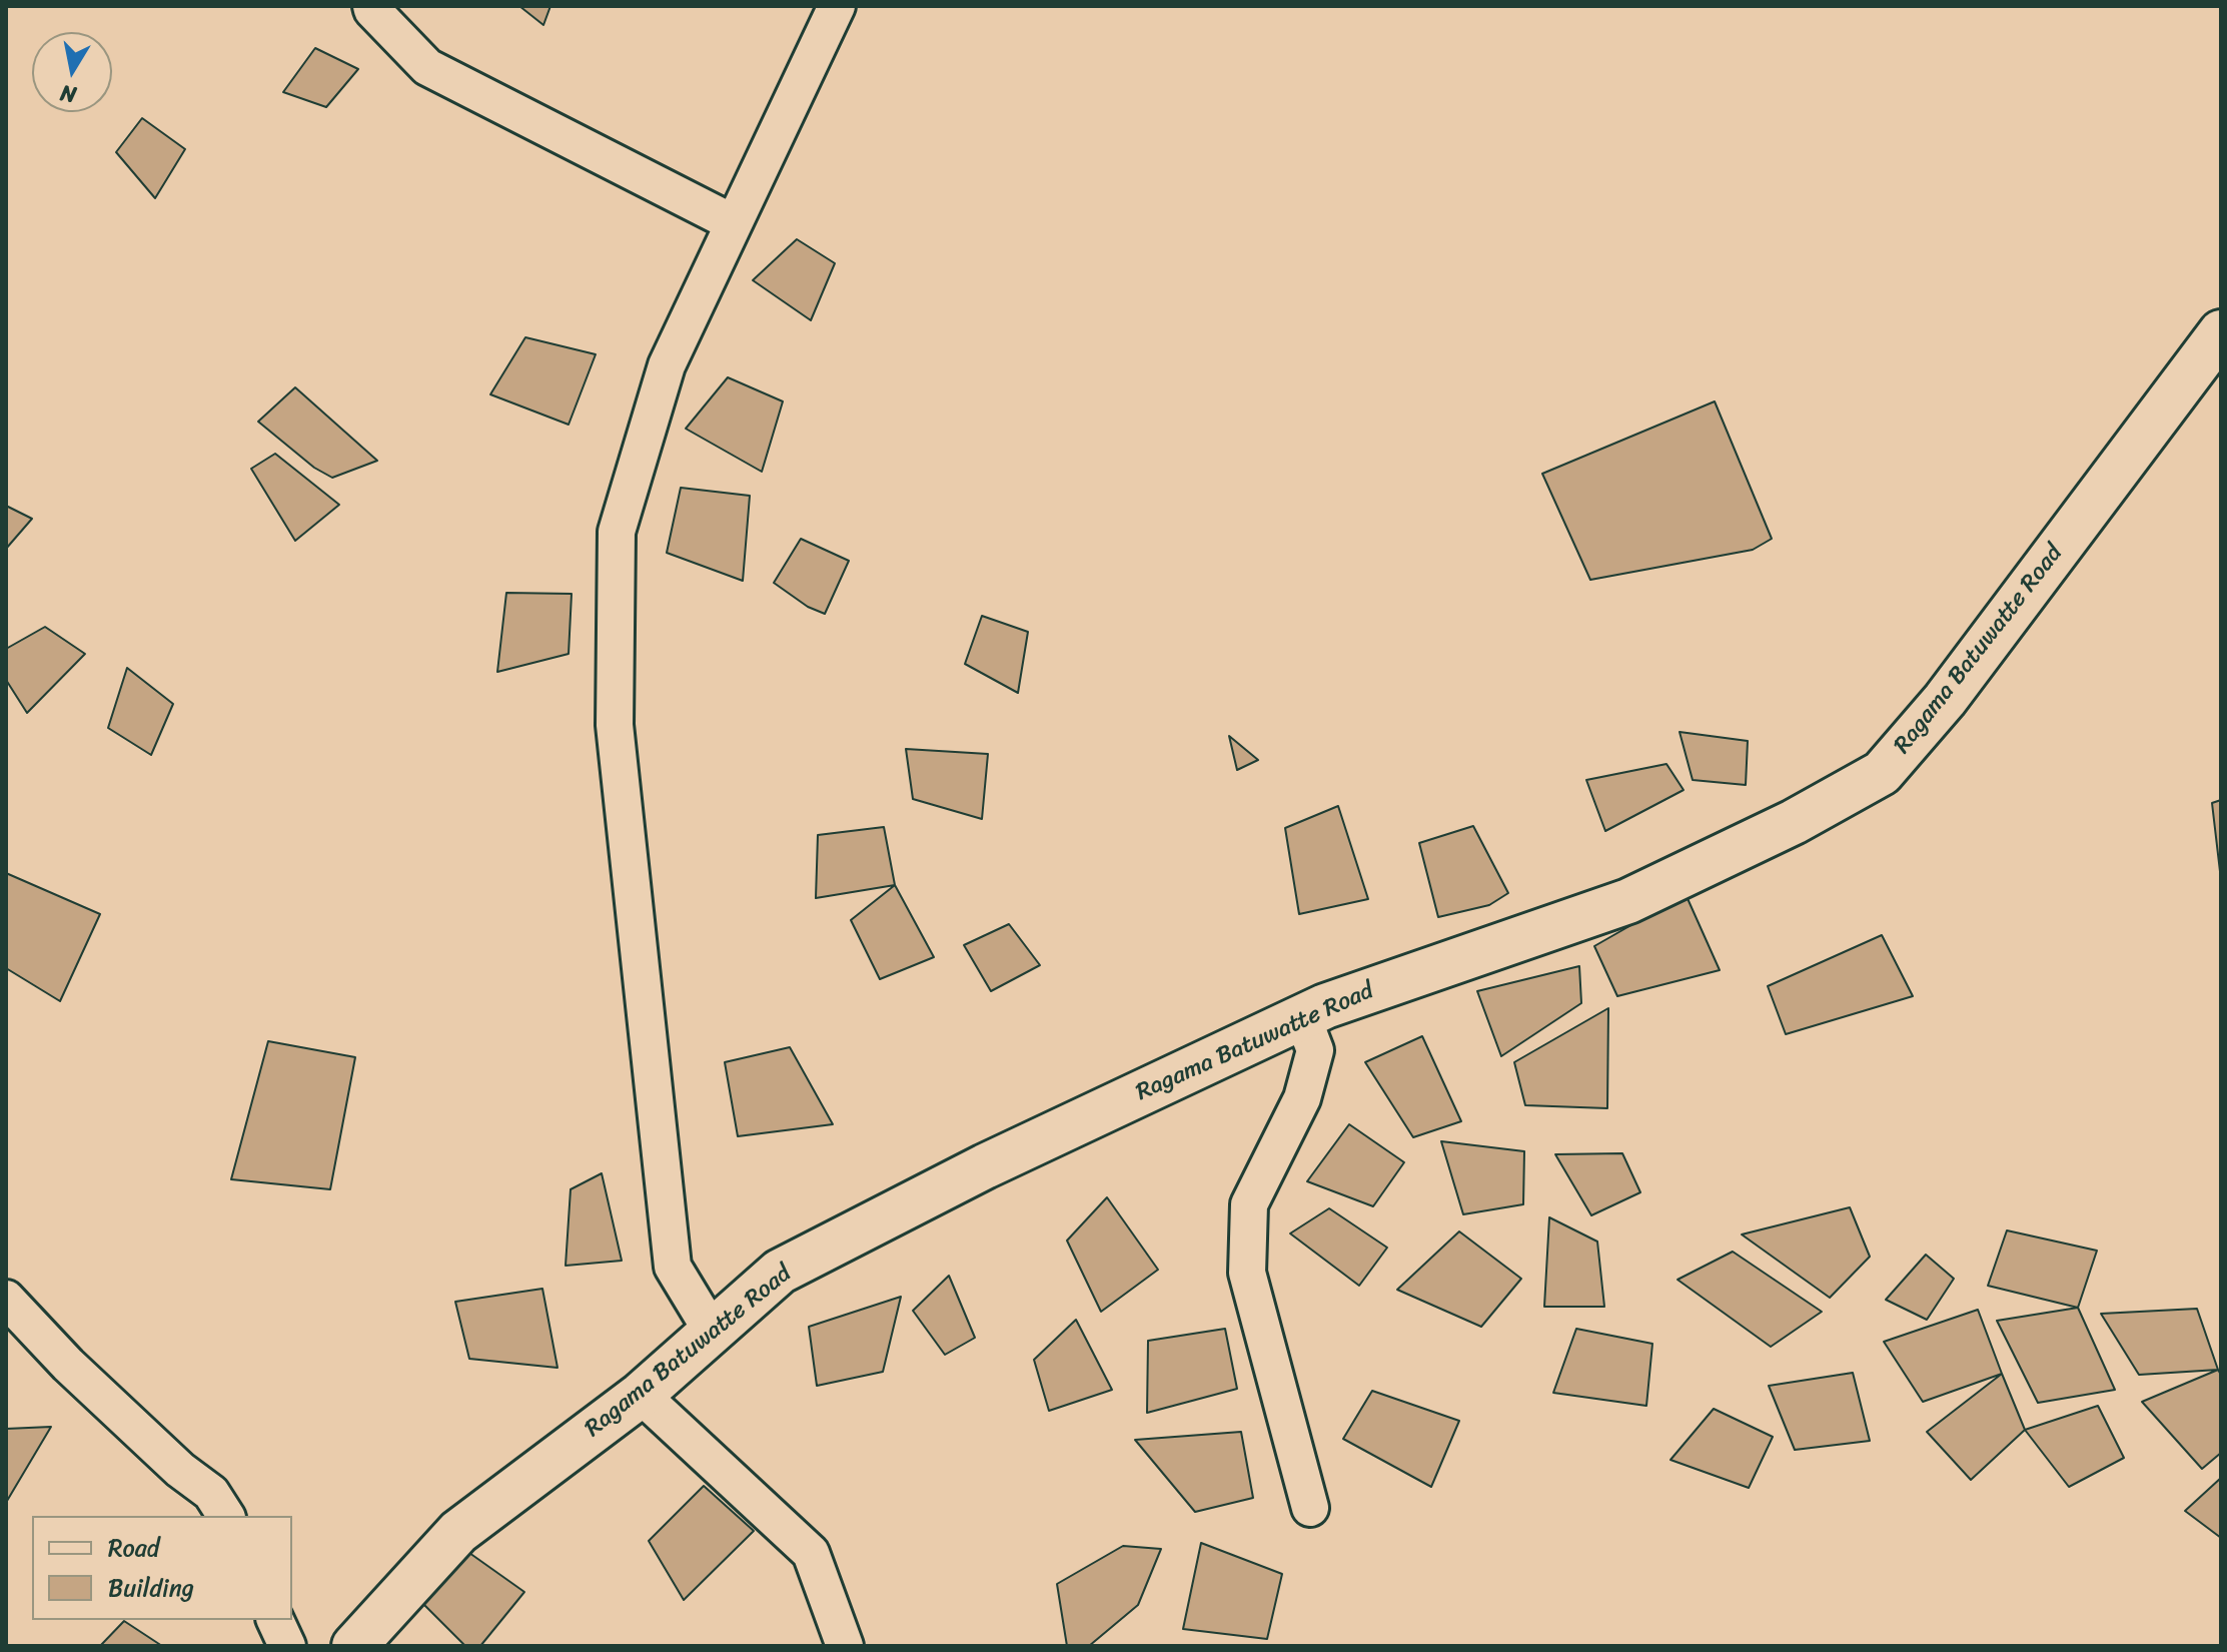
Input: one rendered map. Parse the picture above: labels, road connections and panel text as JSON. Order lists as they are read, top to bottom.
{
  "streets": {
    "street": ["Ragama Batuwatte Road"]
  },
  "legend": ["Road", "Building"],
  "north": "bottom"
}
